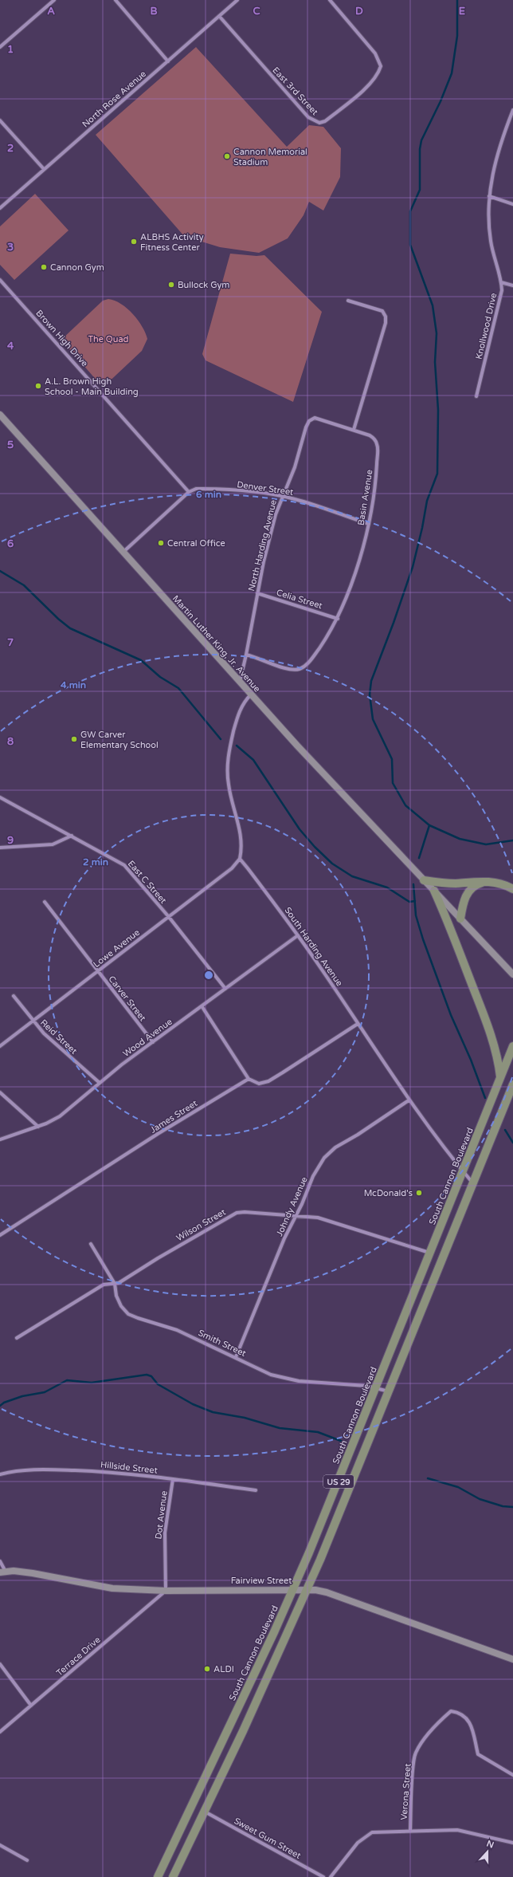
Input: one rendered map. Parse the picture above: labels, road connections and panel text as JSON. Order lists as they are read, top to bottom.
{
  "streets": {
    "main road": [
      "Martin Luther King, Jr. Avenue",
      "South Cannon Boulevard",
      "US 29",
      "Fairview Street"
    ],
    "street": [
      "East 3rd Street",
      "North Rose Avenue",
      "Knollwood Drive",
      "Brown High Drive",
      "Denver Street",
      "Basin Avenue",
      "North Harding Avenue",
      "Celia Street",
      "East C Street",
      "South Harding Avenue",
      "Lowe Avenue",
      "Carver Street",
      "Reid Street",
      "Wood Avenue",
      "James Street",
      "Johndy Avenue",
      "Wilson Street",
      "Smith Street",
      "Hillside Street",
      "Dot Avenue",
      "Terrace Drive",
      "Verona Street",
      "Sweet Gum Street"
    ]
  },
  "crossings": [
    ["East 3rd Street", "North Rose Avenue"],
    ["Brown High Drive", "Denver Street"],
    ["Denver Street", "Basin Avenue"],
    ["Denver Street", "North Harding Avenue"],
    ["Basin Avenue", "North Harding Avenue"],
    ["Basin Avenue", "Celia Street"],
    ["North Harding Avenue", "Celia Street"],
    ["North Harding Avenue", "Martin Luther King, Jr. Avenue"],
    ["East C Street", "Lowe Avenue"],
    ["East C Street", "Wood Avenue"],
    ["South Harding Avenue", "Lowe Avenue"],
    ["South Harding Avenue", "Wood Avenue"],
    ["South Harding Avenue", "South Cannon Boulevard"],
    ["South Harding Avenue", "Johndy Avenue"],
    ["South Harding Avenue", "US 29"],
    ["Lowe Avenue", "Carver Street"],
    ["Lowe Avenue", "Reid Street"],
    ["Carver Street", "Wood Avenue"],
    ["Reid Street", "Wood Avenue"],
    ["South Cannon Boulevard", "Wilson Street"],
    ["South Cannon Boulevard", "Smith Street"],
    ["South Cannon Boulevard", "US 29"],
    ["South Cannon Boulevard", "Fairview Street"],
    ["Johndy Avenue", "Wilson Street"],
    ["Johndy Avenue", "Smith Street"],
    ["Wilson Street", "Smith Street"],
    ["Smith Street", "US 29"],
    ["Hillside Street", "Dot Avenue"],
    ["US 29", "Fairview Street"],
    ["US 29", "Sweet Gum Street"],
    ["Dot Avenue", "Fairview Street"],
    ["Dot Avenue", "Terrace Drive"],
    ["Fairview Street", "Terrace Drive"]
  ],
  "parks": ["The Quad"],
  "places": [
    "Cannon Memorial Stadium",
    "ALBHS Activity Fitness Center",
    "Cannon Gym",
    "Bullock Gym",
    "A.L. Brown High School - Main Building",
    "Central Office",
    "GW Carver Elementary School",
    "McDonald's",
    "ALDI"
  ],
  "north": "top",
  "grid": {
    "columns": [
      "A",
      "B",
      "C",
      "D",
      "E"
    ],
    "rows": [
      "1",
      "2",
      "3",
      "4",
      "5",
      "6",
      "7",
      "8",
      "9"
    ]
  },
  "rings": ["6 min", "4 min", "2 min"]
}
